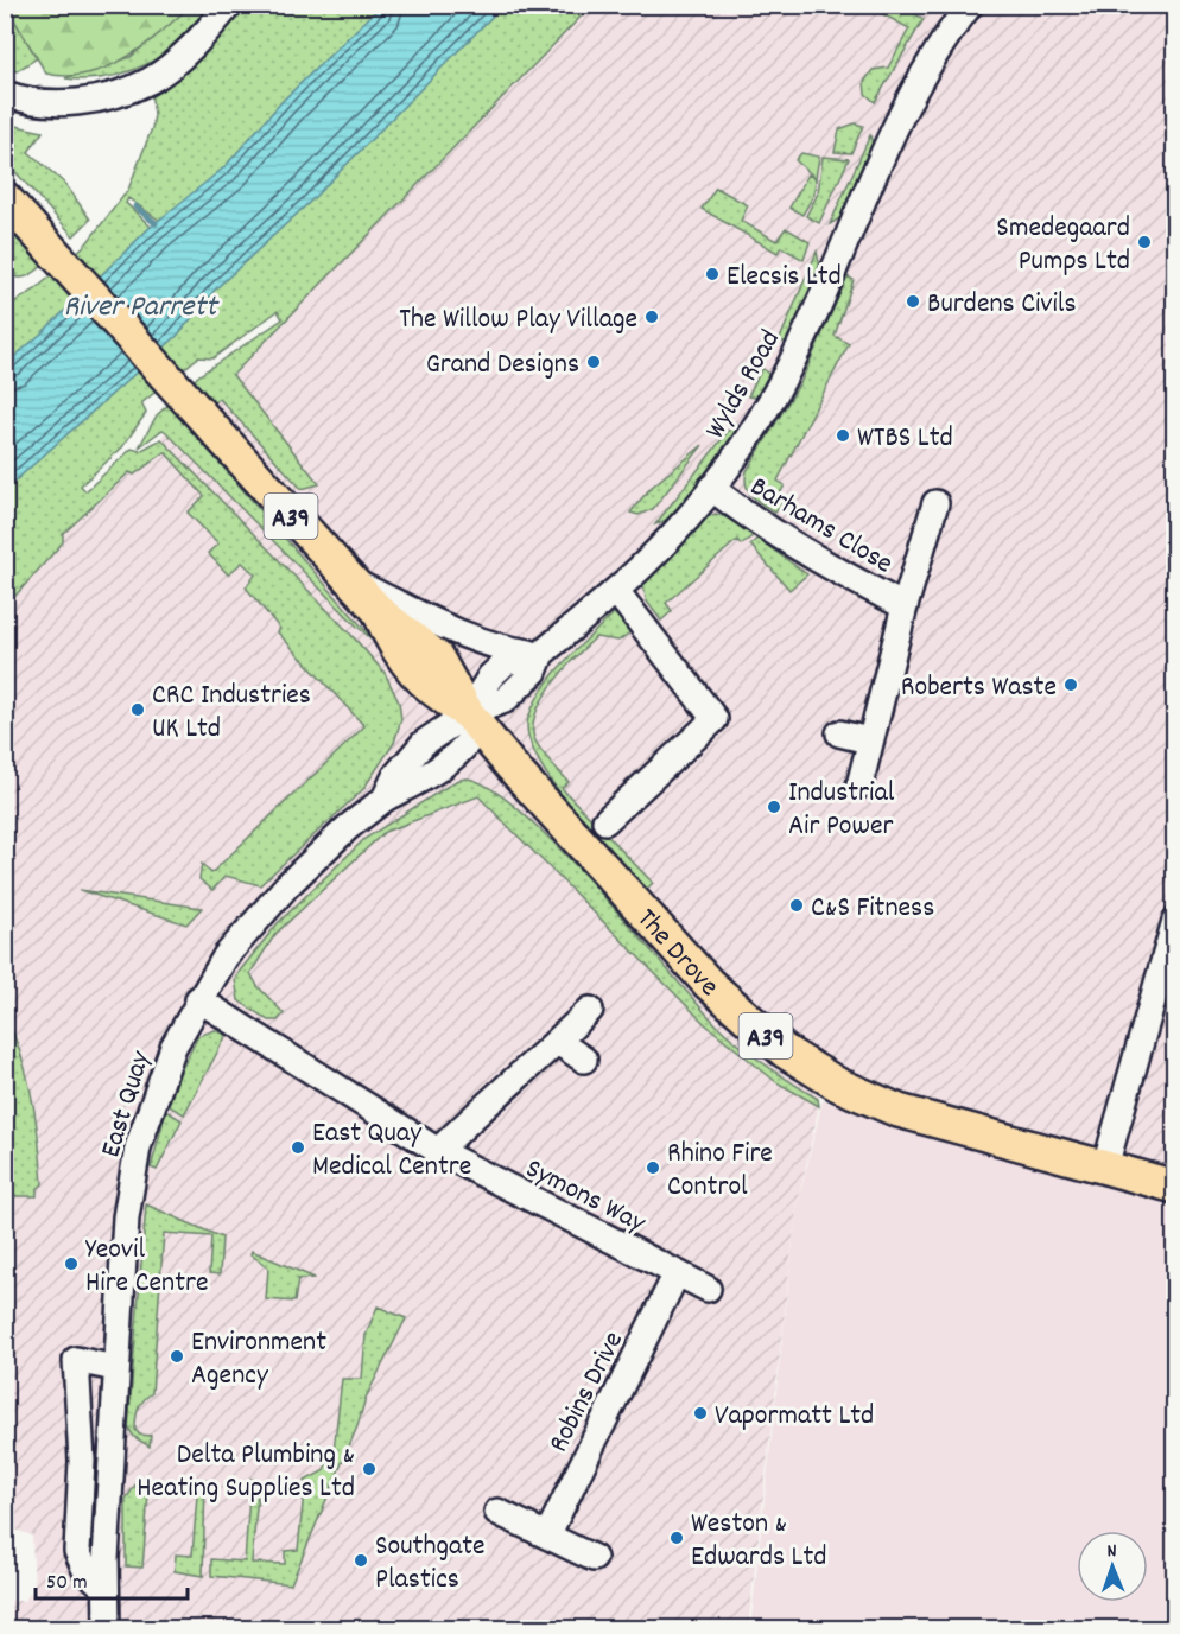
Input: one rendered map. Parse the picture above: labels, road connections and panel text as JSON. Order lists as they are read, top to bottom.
{
  "streets": {
    "main road": ["A39", "The Drove"],
    "street": [
      "Wylds Road",
      "Barhams Close",
      "East Quay",
      "Symons Way",
      "Robins Drive"
    ]
  },
  "crossings": [
    ["Wylds Road", "A39"],
    ["Wylds Road", "Barhams Close"],
    ["Wylds Road", "The Drove"],
    ["Wylds Road", "East Quay"],
    ["A39", "The Drove"],
    ["A39", "East Quay"],
    ["The Drove", "East Quay"],
    ["East Quay", "Symons Way"],
    ["Symons Way", "Robins Drive"]
  ],
  "water": ["River Parrett"],
  "places": [
    "Smedegaard Pumps Ltd",
    "Elecsis Ltd",
    "Burdens Civils",
    "The Willow Play Village",
    "Grand Designs",
    "WTBS Ltd",
    "Roberts Waste",
    "CRC Industries UK Ltd",
    "Industrial Air Power",
    "C&S Fitness",
    "East Quay Medical Centre",
    "Rhino Fire Control",
    "Yeovil Hire Centre",
    "Environment Agency",
    "Vapormatt Ltd",
    "Delta Plumbing & Heating Supplies Ltd",
    "Weston & Edwards Ltd",
    "Southgate Plastics"
  ],
  "scale_bar": "50 m",
  "north": "top"
}
